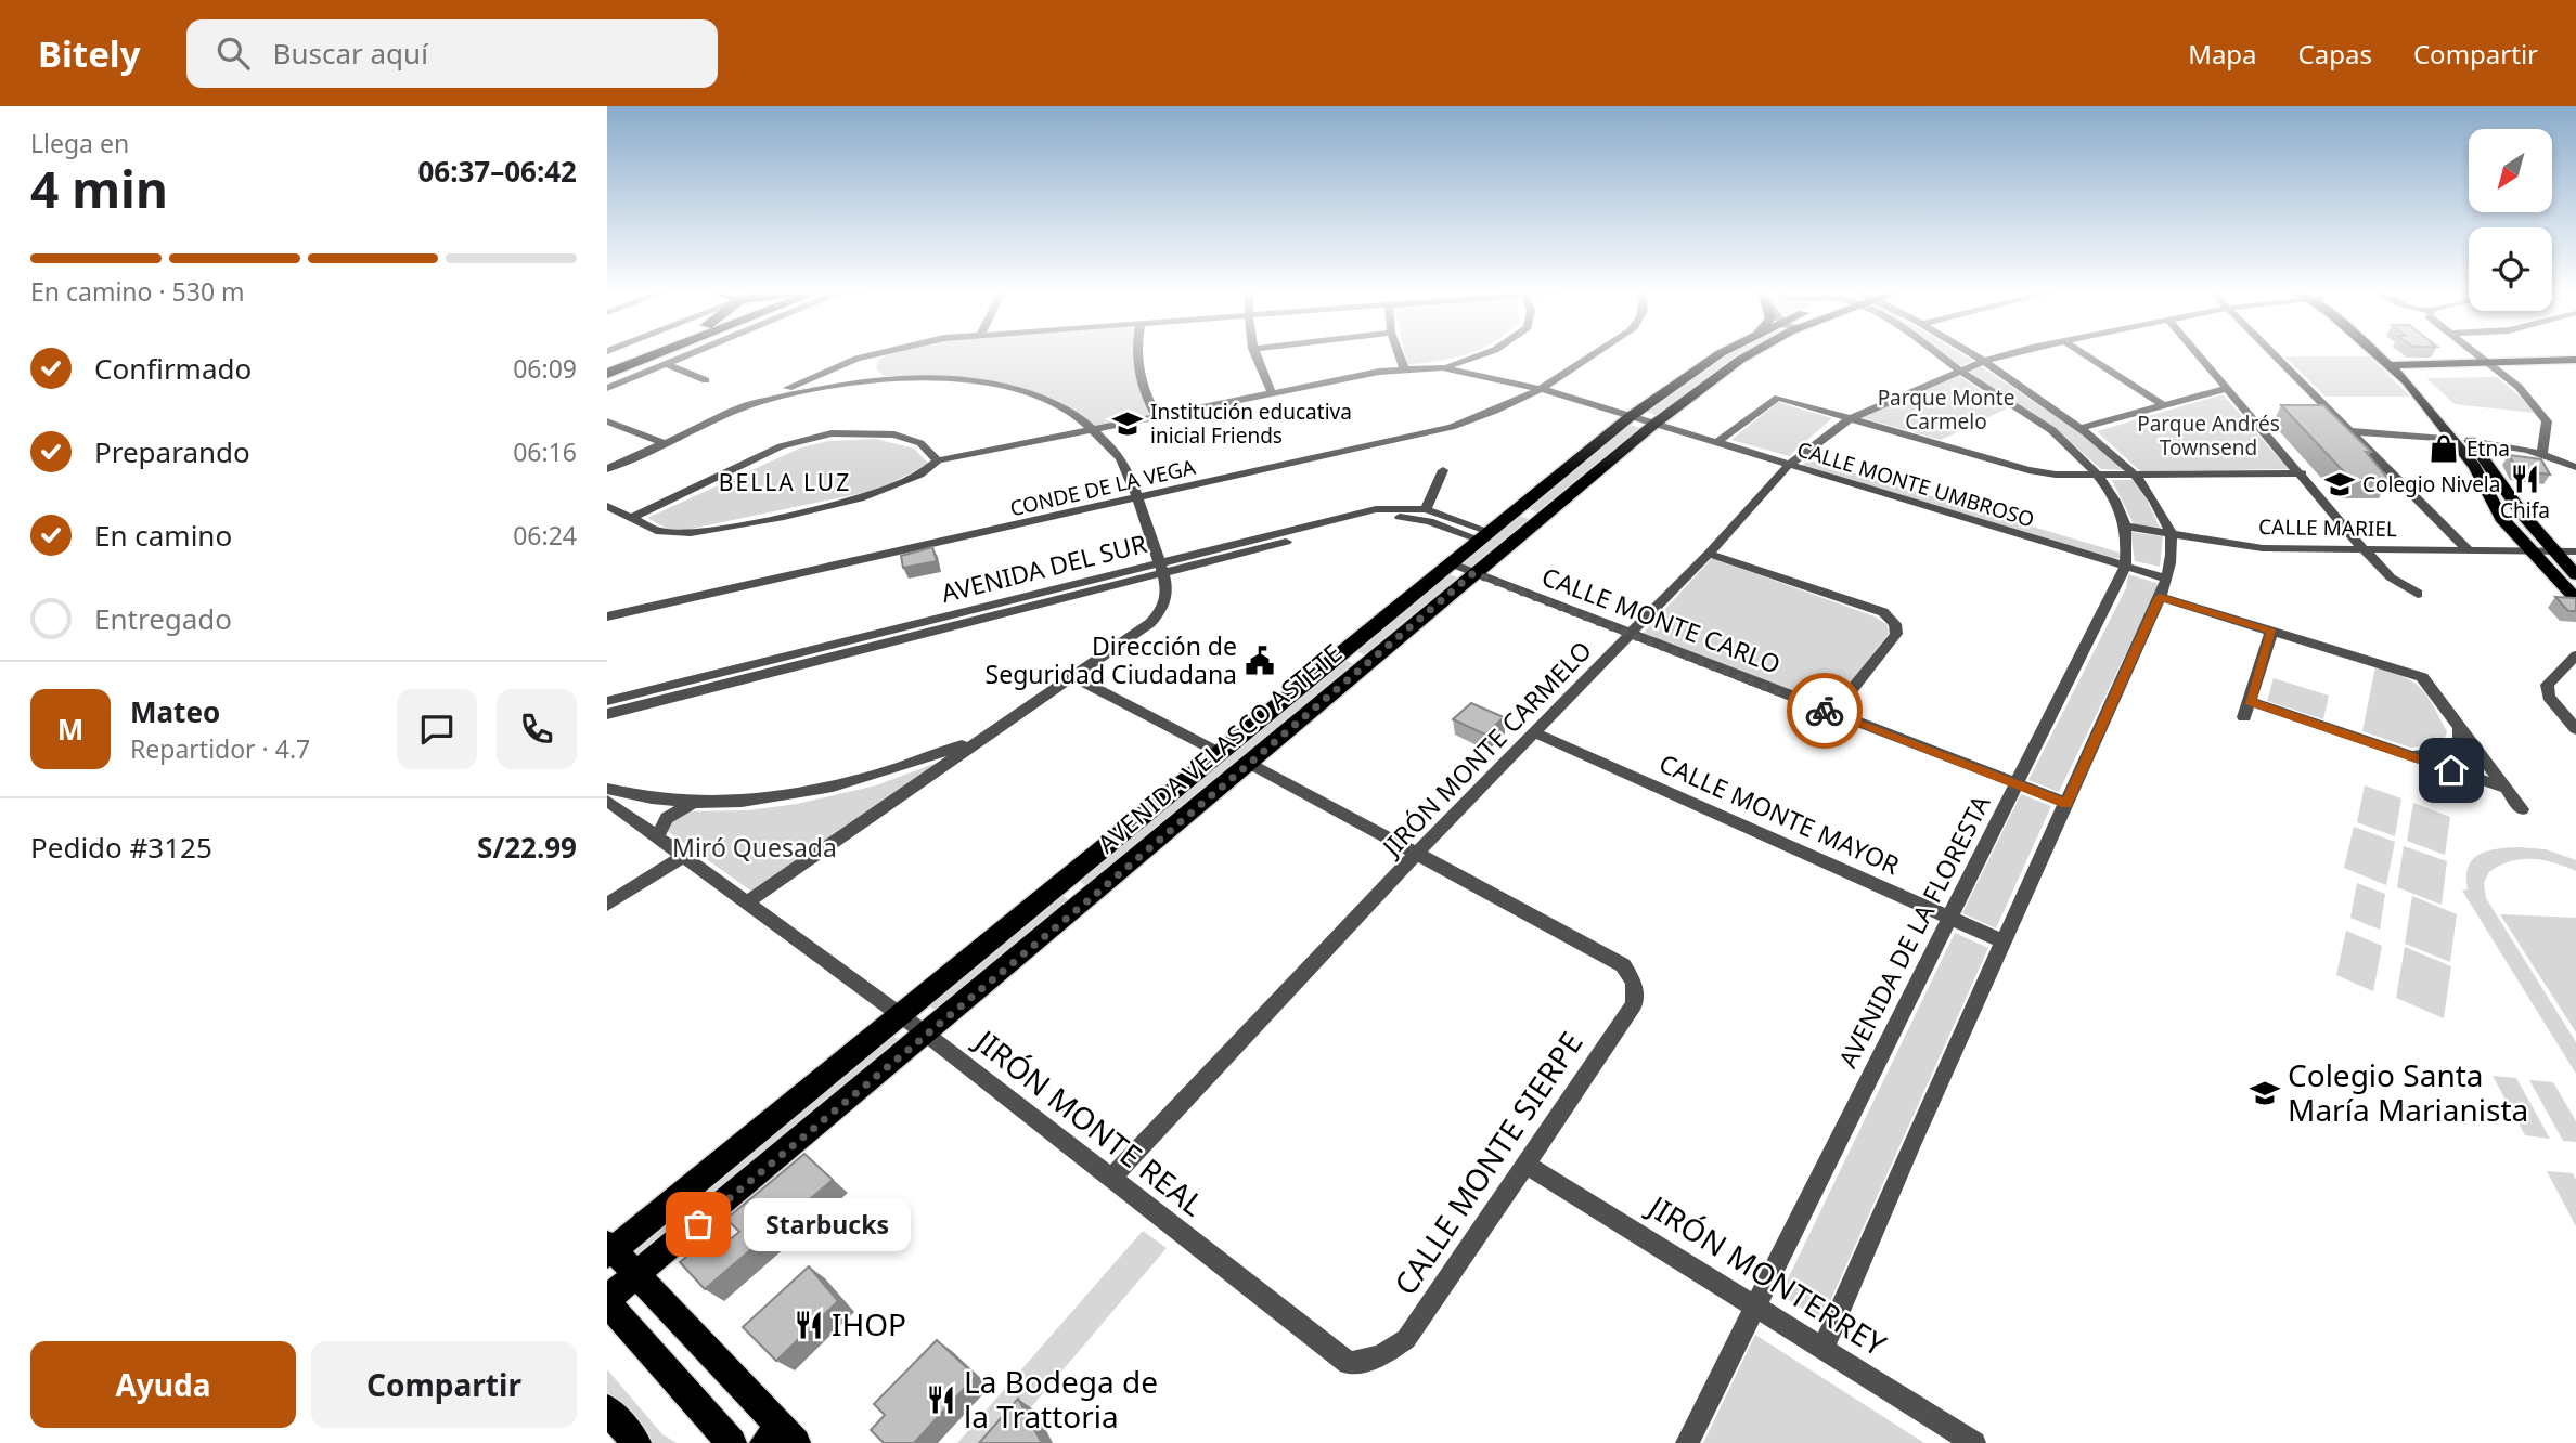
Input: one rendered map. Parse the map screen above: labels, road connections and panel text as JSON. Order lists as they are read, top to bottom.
{
  "streets": {
    "main road": ["AVENIDA VELASCO ASTETE"],
    "street": [
      "CALLE MONTE UMBROSO",
      "CONDE DE LA VEGA",
      "CALLE MARIEL",
      "AVENIDA DEL SUR",
      "CALLE MONTE CARLO",
      "JIRÓN MONTE CARMELO",
      "CALLE MONTE MAYOR",
      "AVENIDA DE LA FLORESTA",
      "JIRÓN MONTE REAL",
      "CALLE MONTE SIERPE",
      "JIRÓN MONTERREY"
    ]
  },
  "crossings": [
    ["CALLE MONTE UMBROSO", "CONDE DE LA VEGA"],
    ["CALLE MONTE UMBROSO", "AVENIDA VELASCO ASTETE"],
    ["CALLE MONTE UMBROSO", "JIRÓN MONTE CARMELO"],
    ["CALLE MONTE UMBROSO", "AVENIDA DE LA FLORESTA"],
    ["CALLE MARIEL", "AVENIDA DE LA FLORESTA"],
    ["AVENIDA DEL SUR", "AVENIDA VELASCO ASTETE"],
    ["CALLE MONTE CARLO", "AVENIDA VELASCO ASTETE"],
    ["CALLE MONTE CARLO", "JIRÓN MONTE CARMELO"],
    ["CALLE MONTE CARLO", "AVENIDA DE LA FLORESTA"],
    ["AVENIDA VELASCO ASTETE", "JIRÓN MONTE REAL"],
    ["JIRÓN MONTE CARMELO", "CALLE MONTE MAYOR"],
    ["JIRÓN MONTE CARMELO", "JIRÓN MONTE REAL"],
    ["JIRÓN MONTE CARMELO", "CALLE MONTE SIERPE"],
    ["CALLE MONTE MAYOR", "AVENIDA DE LA FLORESTA"],
    ["AVENIDA DE LA FLORESTA", "JIRÓN MONTERREY"],
    ["JIRÓN MONTE REAL", "CALLE MONTE SIERPE"],
    ["CALLE MONTE SIERPE", "JIRÓN MONTERREY"]
  ],
  "districts": ["BELLA LUZ"],
  "parks": ["Parque Monte Carmelo", "Parque Andrés Townsend", "Miró Quesada"],
  "places": {
    "school or university": ["Institución educativa inicial Friends", "Colegio Nivela", "Colegio Santa María Marianista"],
    "shop": ["Etna"],
    "restaurant": ["Chifa", "IHOP", "La Bodega de la Trattoria"],
    "public building": ["Dirección de Seguridad Ciudadana"],
    "other": ["Starbucks"]
  },
  "north": "bottom left",
  "page": {
    "header": "Bitely",
    "search": "Buscar aquí",
    "nav": ["Mapa", "Capas", "Compartir"],
    "heading": ["4 min", "Llega en", "06:37–06:42"],
    "panel": [
      "Mateo",
      "Repartidor · 4.7",
      "Pedido #3125",
      "S/22.99"
    ],
    "bar": "En camino · 530 m",
    "list": [
      ["Confirmado", "06:09"],
      ["Preparando", "06:16"],
      ["En camino", "06:24"],
      "Entregado"
    ],
    "round": "M",
    "bubble": "Starbucks",
    "buttons": ["Ayuda", "Compartir"]
  }
}
